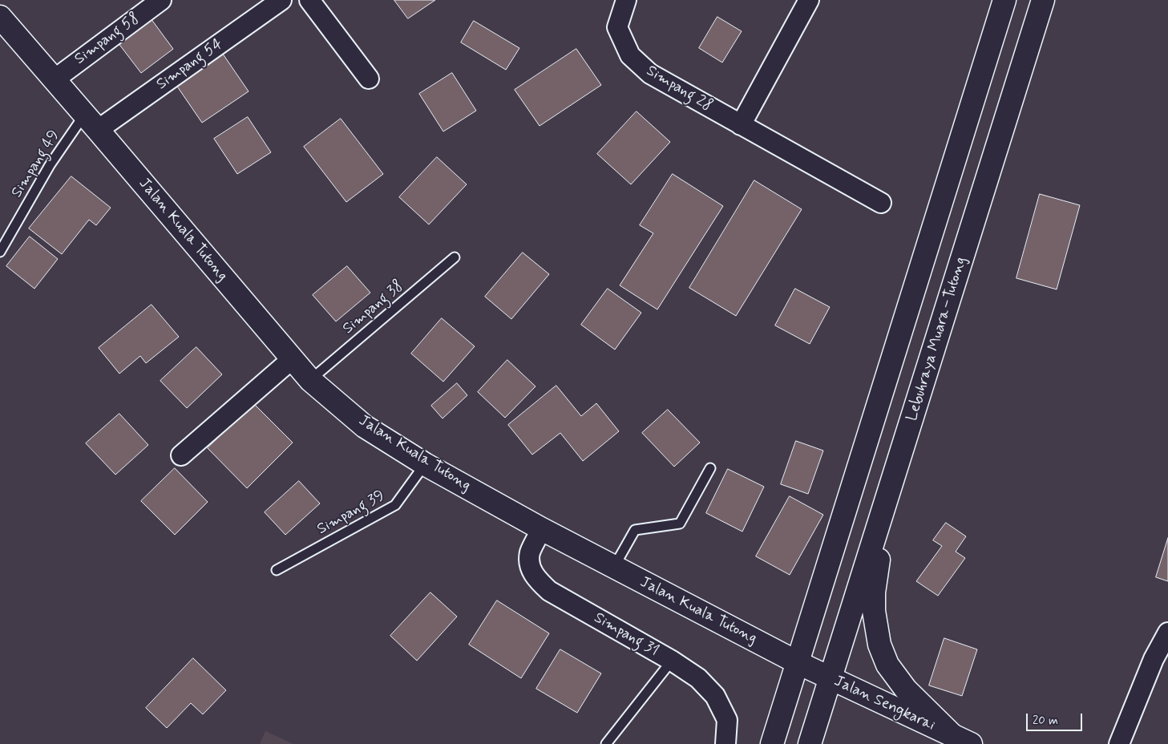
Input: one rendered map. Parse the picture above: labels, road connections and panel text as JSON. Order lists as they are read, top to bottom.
{
  "streets": {
    "main road": ["Jalan Kuala Tutong", "Lebuhraya Muara–Tutong", "Jalan Sengkarai"],
    "street": [
      "Simpang 58",
      "Simpang 54",
      "Simpang 28",
      "Simpang 31"
    ],
    "lane": ["Simpang 49", "Simpang 38", "Simpang 39"]
  },
  "crossings": [
    ["Simpang 58", "Jalan Kuala Tutong"],
    ["Simpang 54", "Simpang 49"],
    ["Simpang 54", "Jalan Kuala Tutong"],
    ["Simpang 49", "Jalan Kuala Tutong"],
    ["Jalan Kuala Tutong", "Simpang 38"],
    ["Jalan Kuala Tutong", "Simpang 39"],
    ["Jalan Kuala Tutong", "Simpang 31"],
    ["Jalan Kuala Tutong", "Jalan Sengkarai"],
    ["Lebuhraya Muara–Tutong", "Jalan Sengkarai"]
  ],
  "scale_bar": "20 m"
}
